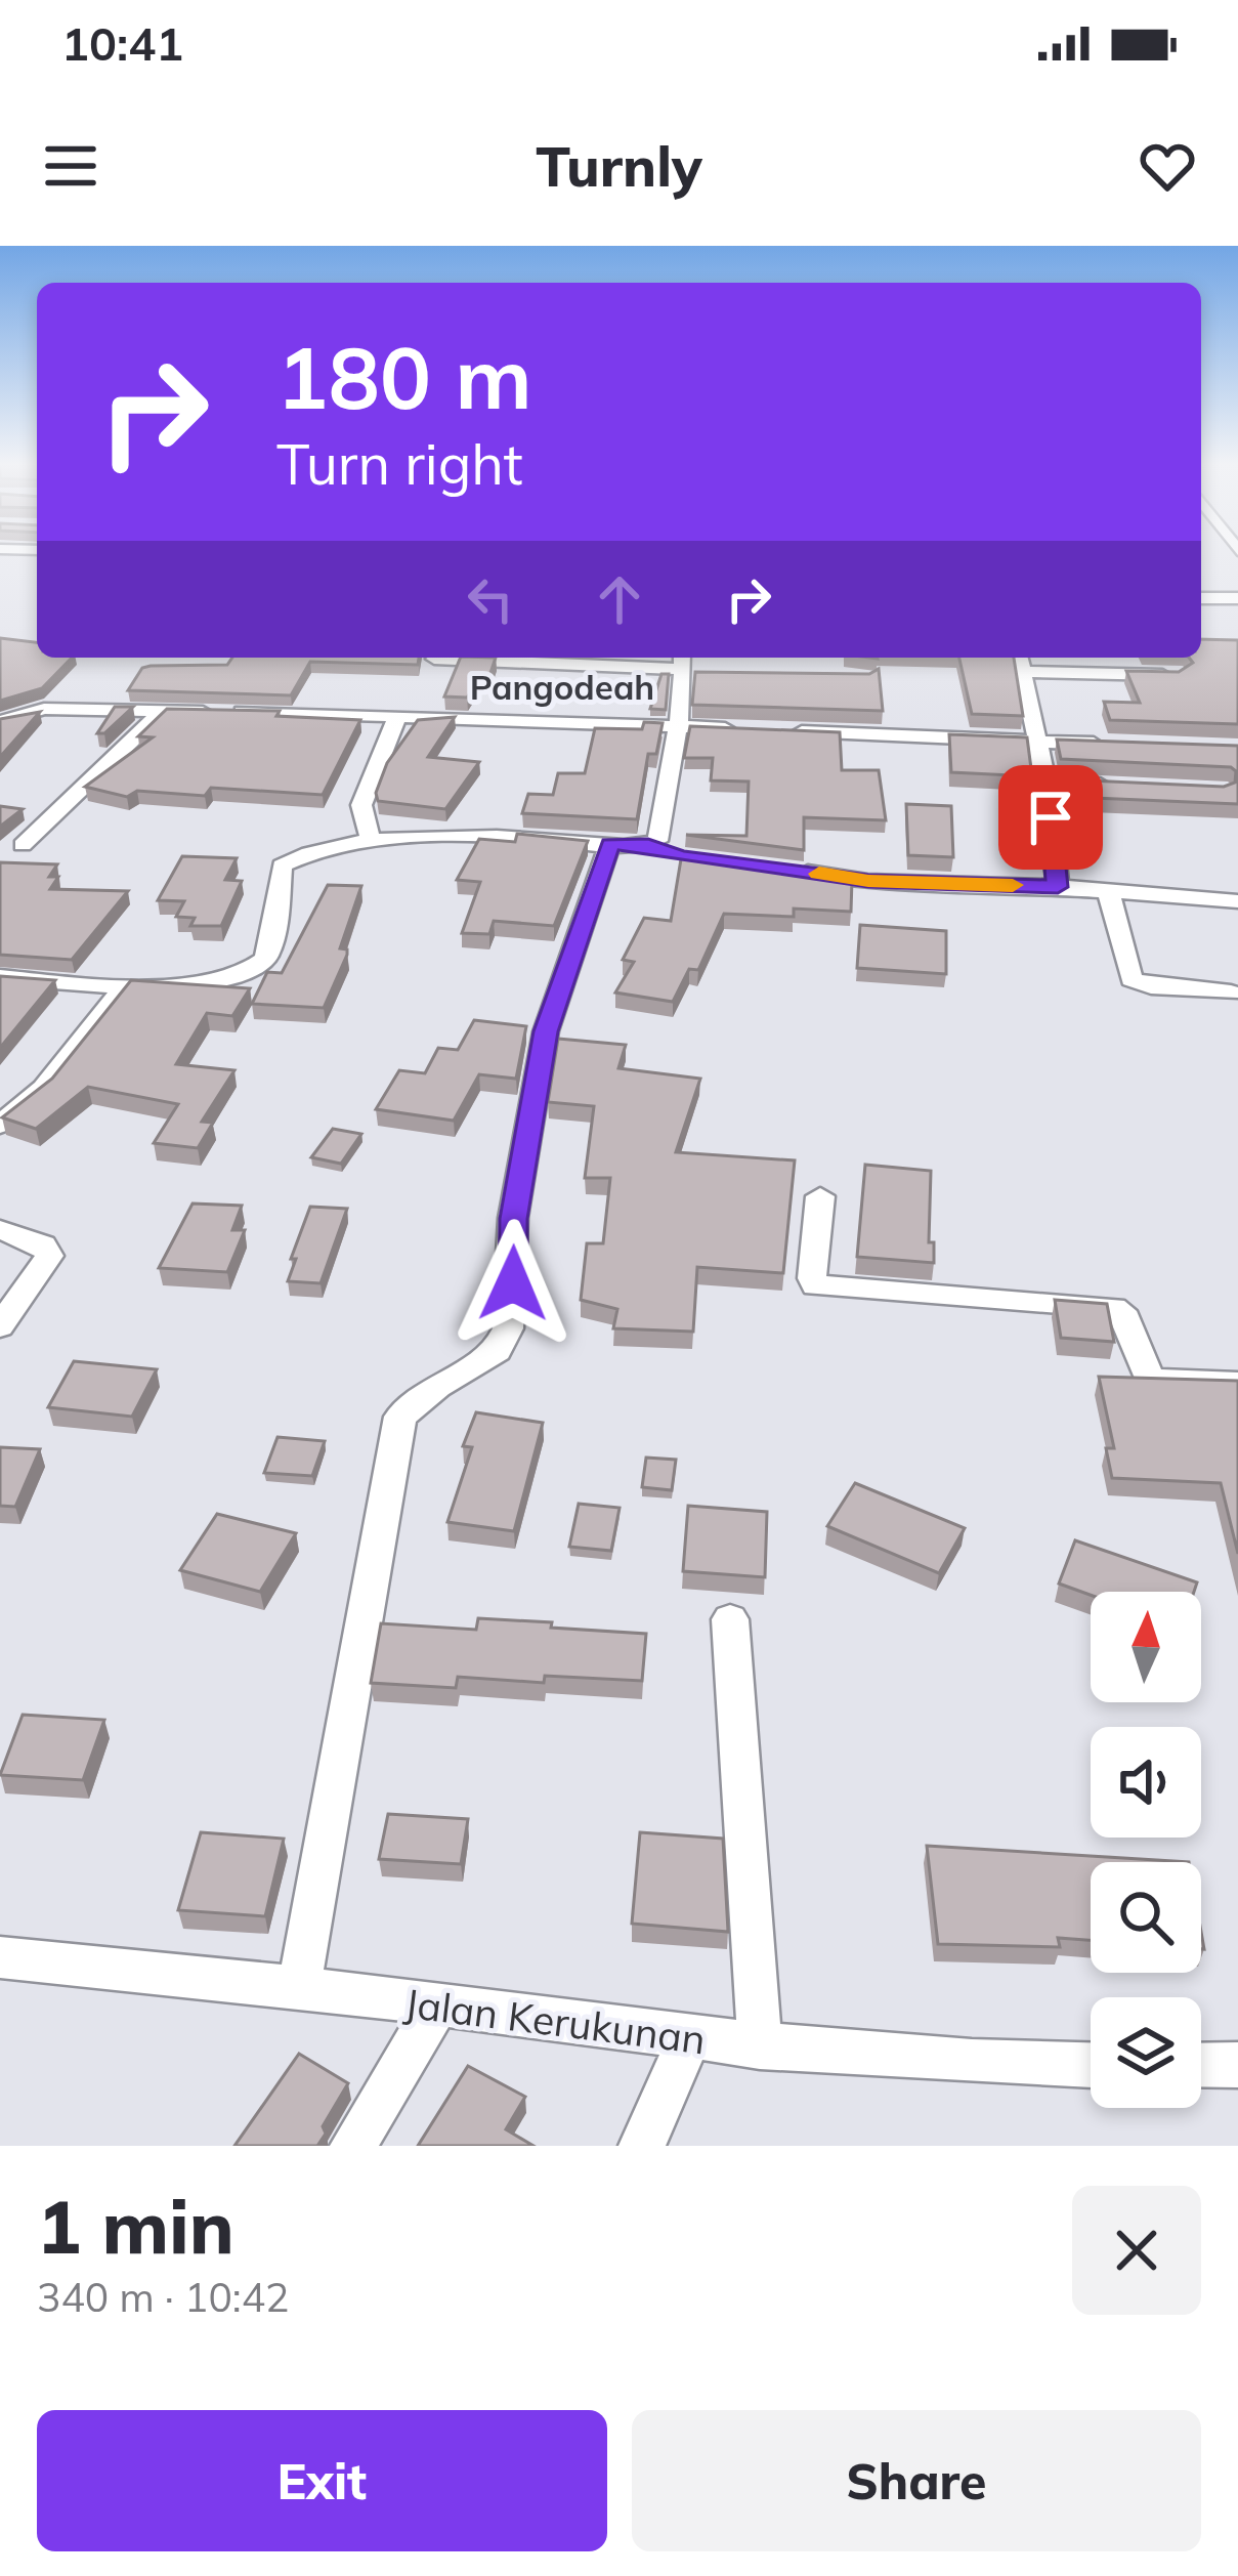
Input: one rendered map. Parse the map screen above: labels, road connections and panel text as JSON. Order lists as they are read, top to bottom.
{
  "streets": {
    "street": ["Jalan Kerukunan"]
  },
  "districts": ["Pangodeah"],
  "north": "top",
  "page": {
    "status": "10:41",
    "header": "Turnly",
    "turn": ["180 m", "Turn right"],
    "heading": ["1 min", "340 m · 10:42"],
    "buttons": ["Exit", "Share"]
  }
}
